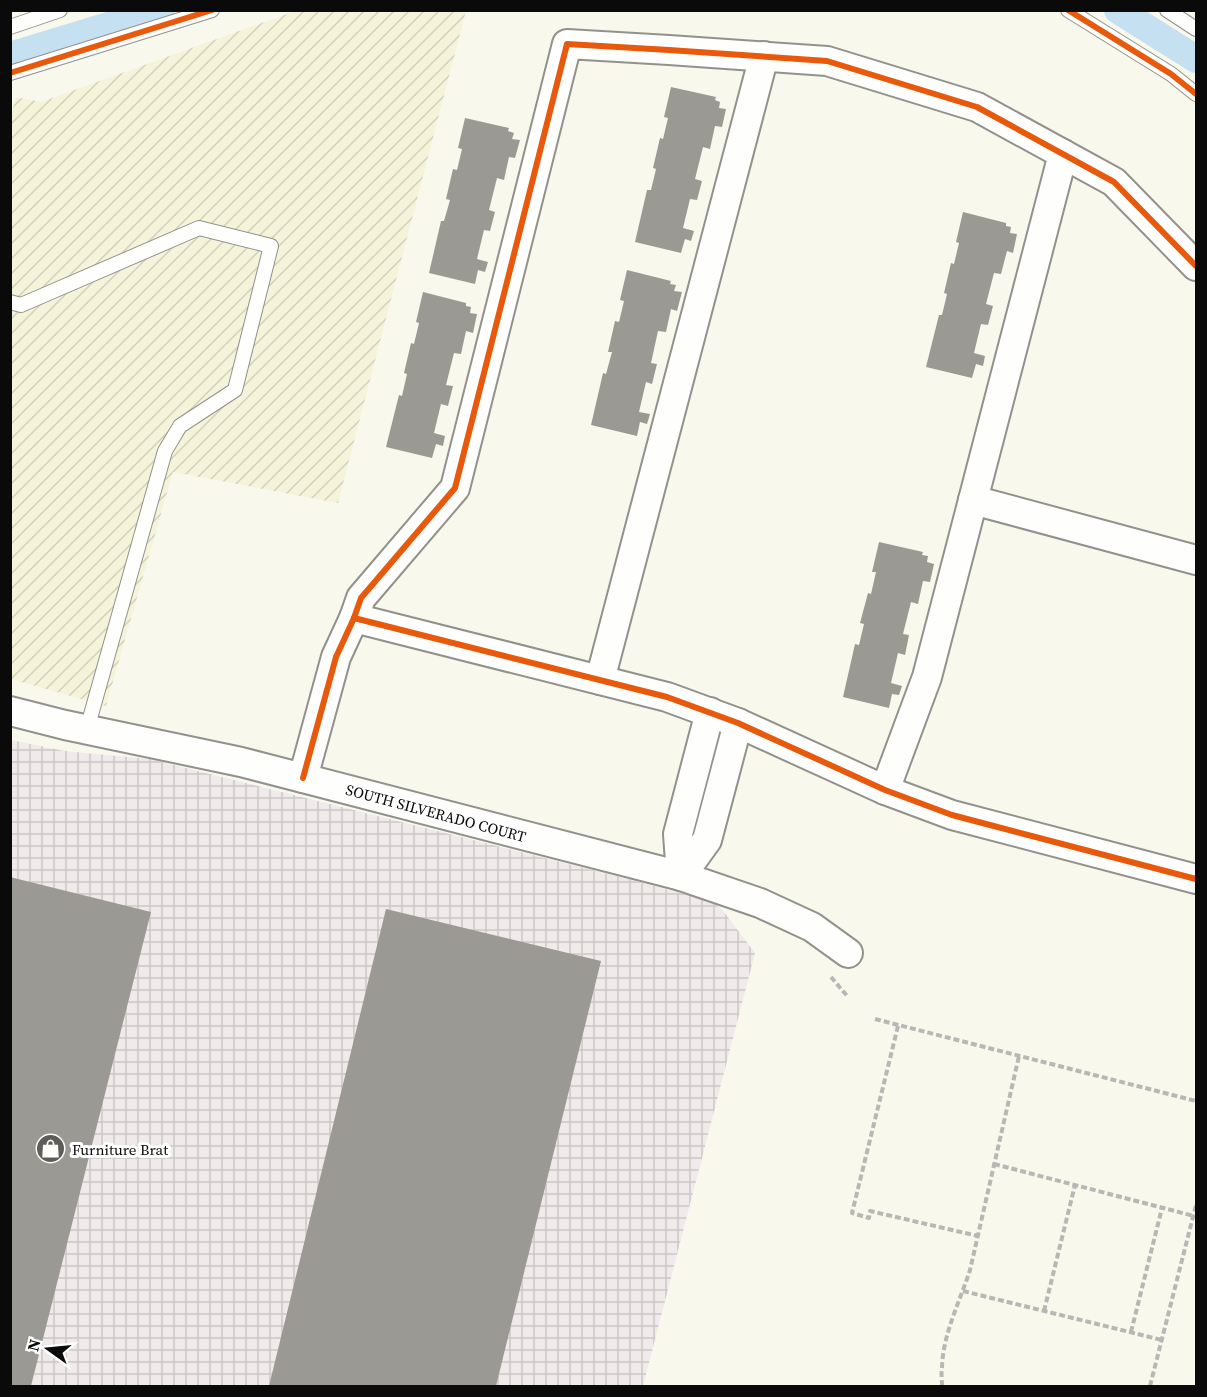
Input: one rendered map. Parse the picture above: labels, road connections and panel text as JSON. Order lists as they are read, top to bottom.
{
  "streets": {
    "street": ["SOUTH SILVERADO COURT"]
  },
  "places": {
    "shop": ["Furniture Brat"]
  },
  "north": "left"
}
